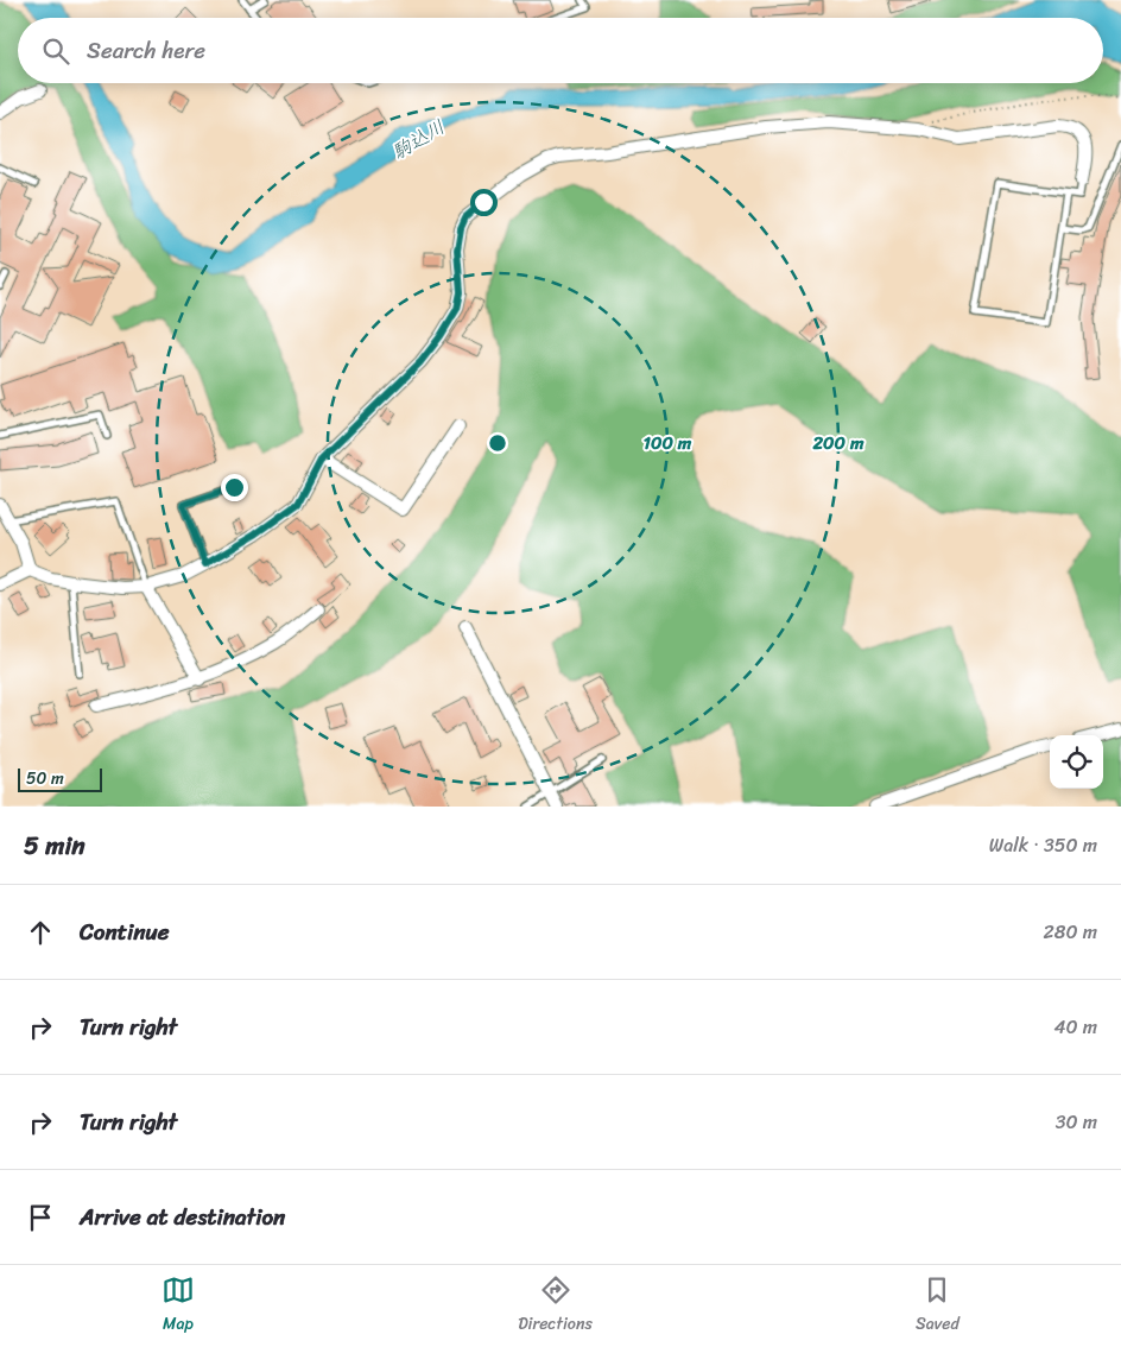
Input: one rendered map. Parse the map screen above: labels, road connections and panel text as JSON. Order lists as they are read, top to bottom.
{
  "water": ["駒込川"],
  "scale_bar": "50 m",
  "page": {
    "search": "Search here",
    "scale": "50 m",
    "heading": ["5 min", "Walk · 350 m"],
    "list": [
      ["Continue", "280 m"],
      ["Turn right", "40 m"],
      ["Turn right", "30 m"],
      "Arrive at destination"
    ],
    "nav": ["Map", "Directions", "Saved"]
  },
  "rings": ["100 m", "200 m"]
}
